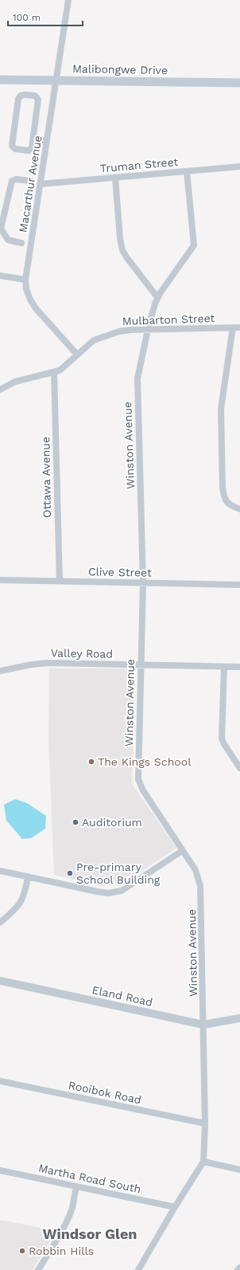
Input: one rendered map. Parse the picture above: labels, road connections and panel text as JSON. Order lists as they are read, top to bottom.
{
  "streets": {
    "main road": ["Malibongwe Drive"],
    "street": [
      "Truman Street",
      "Macarthur Avenue",
      "Mulbarton Street",
      "Winston Avenue",
      "Ottawa Avenue",
      "Clive Street",
      "Valley Road",
      "Eland Road",
      "Rooibok Road",
      "Martha Road South"
    ]
  },
  "crossings": [
    ["Malibongwe Drive", "Macarthur Avenue"],
    ["Truman Street", "Macarthur Avenue"],
    ["Truman Street", "Winston Avenue"],
    ["Macarthur Avenue", "Mulbarton Street"],
    ["Mulbarton Street", "Winston Avenue"],
    ["Mulbarton Street", "Ottawa Avenue"],
    ["Winston Avenue", "Clive Street"],
    ["Winston Avenue", "Valley Road"],
    ["Winston Avenue", "Eland Road"],
    ["Winston Avenue", "Rooibok Road"],
    ["Winston Avenue", "Martha Road South"],
    ["Ottawa Avenue", "Clive Street"]
  ],
  "districts": ["Windsor Glen"],
  "places": [
    "The Kings School",
    "Auditorium",
    "Pre-primary School Building",
    "Robbin Hills"
  ],
  "scale_bar": "100 m"
}
